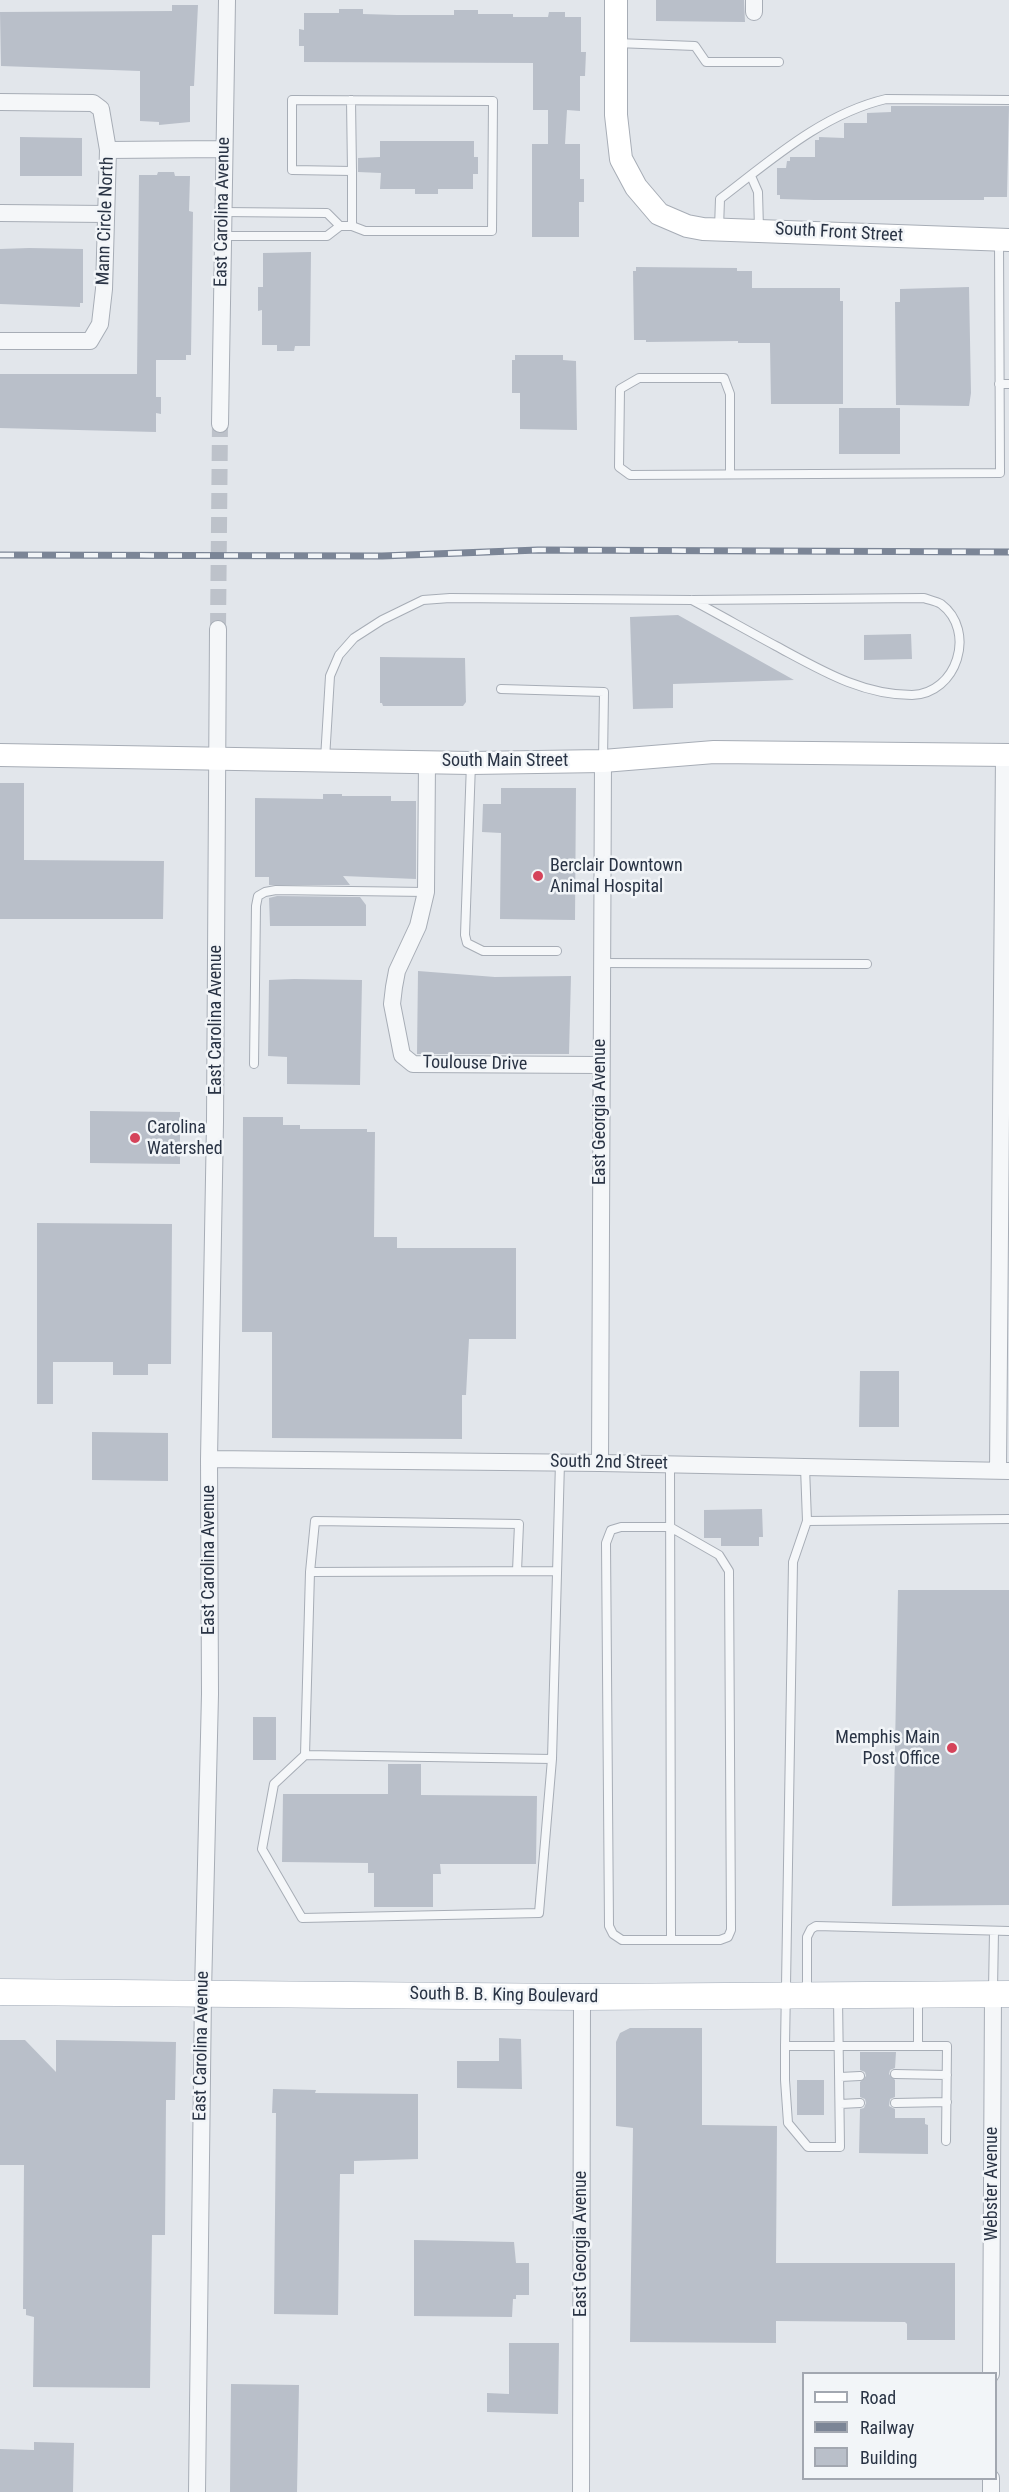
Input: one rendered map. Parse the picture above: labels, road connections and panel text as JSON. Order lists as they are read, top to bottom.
{
  "streets": {
    "main road": ["South Front Street", "South Main Street", "South B. B. King Boulevard"],
    "street": [
      "East Carolina Avenue",
      "Mann Circle North",
      "Toulouse Drive",
      "East Georgia Avenue",
      "South 2nd Street",
      "Webster Avenue"
    ]
  },
  "crossings": [
    ["East Carolina Avenue", "South Main Street"],
    ["East Carolina Avenue", "South 2nd Street"],
    ["East Carolina Avenue", "South B. B. King Boulevard"],
    ["South Main Street", "Toulouse Drive"],
    ["South Main Street", "East Georgia Avenue"],
    ["Toulouse Drive", "East Georgia Avenue"],
    ["East Georgia Avenue", "South 2nd Street"],
    ["East Georgia Avenue", "South B. B. King Boulevard"],
    ["South B. B. King Boulevard", "Webster Avenue"]
  ],
  "places": ["Berclair Downtown Animal Hospital", "Carolina Watershed", "Memphis Main Post Office"],
  "legend": ["Road", "Railway", "Building"]
}
